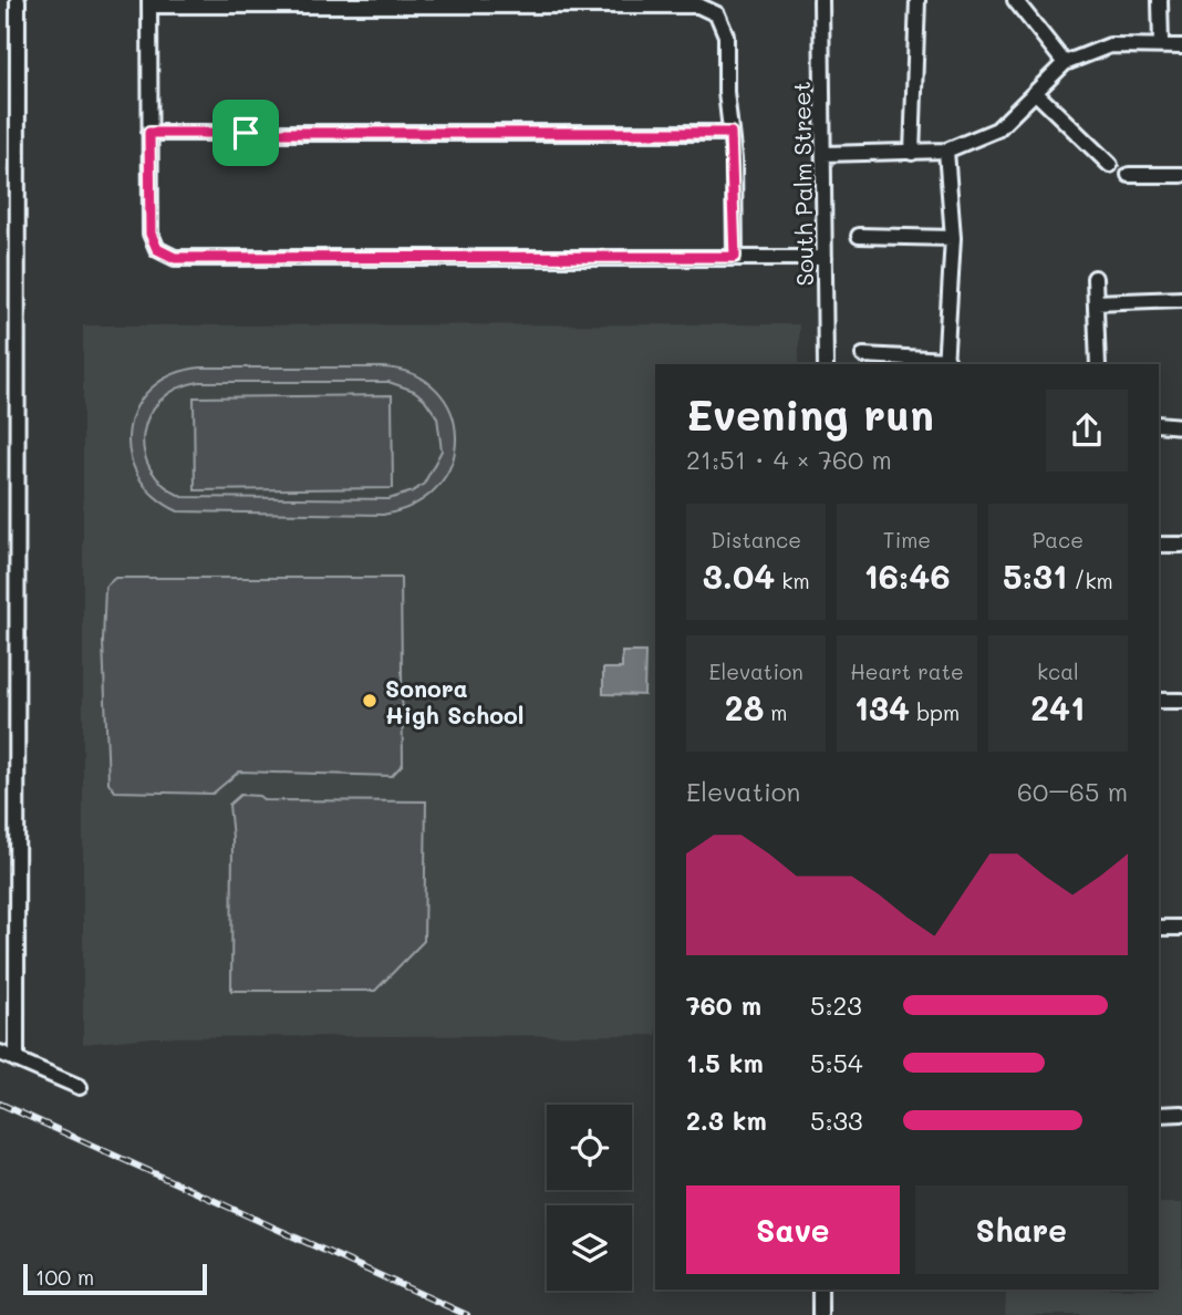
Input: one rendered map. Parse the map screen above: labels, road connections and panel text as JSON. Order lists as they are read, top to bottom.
{
  "streets": {
    "street": ["South Palm Street"]
  },
  "places": ["Sonora High School"],
  "scale_bar": "100 m",
  "page": {
    "heading": ["Evening run", "21:51 · 4 × 760 m"],
    "stats": [
      ["Distance", "3.04 km"],
      ["Time", "16:46"],
      ["Pace", "5:31 /km"],
      ["Elevation", "28 m"],
      ["Heart rate", "134 bpm"],
      ["kcal", "241"]
    ],
    "chart": ["Elevation", "60–65 m"],
    "list": [
      {
        "name": "760 m",
        "note": "5:23"
      },
      {
        "name": "1.5 km",
        "note": "5:54"
      },
      {
        "name": "2.3 km",
        "note": "5:33"
      }
    ],
    "buttons": ["Save", "Share"],
    "scale": "100 m"
  }
}
